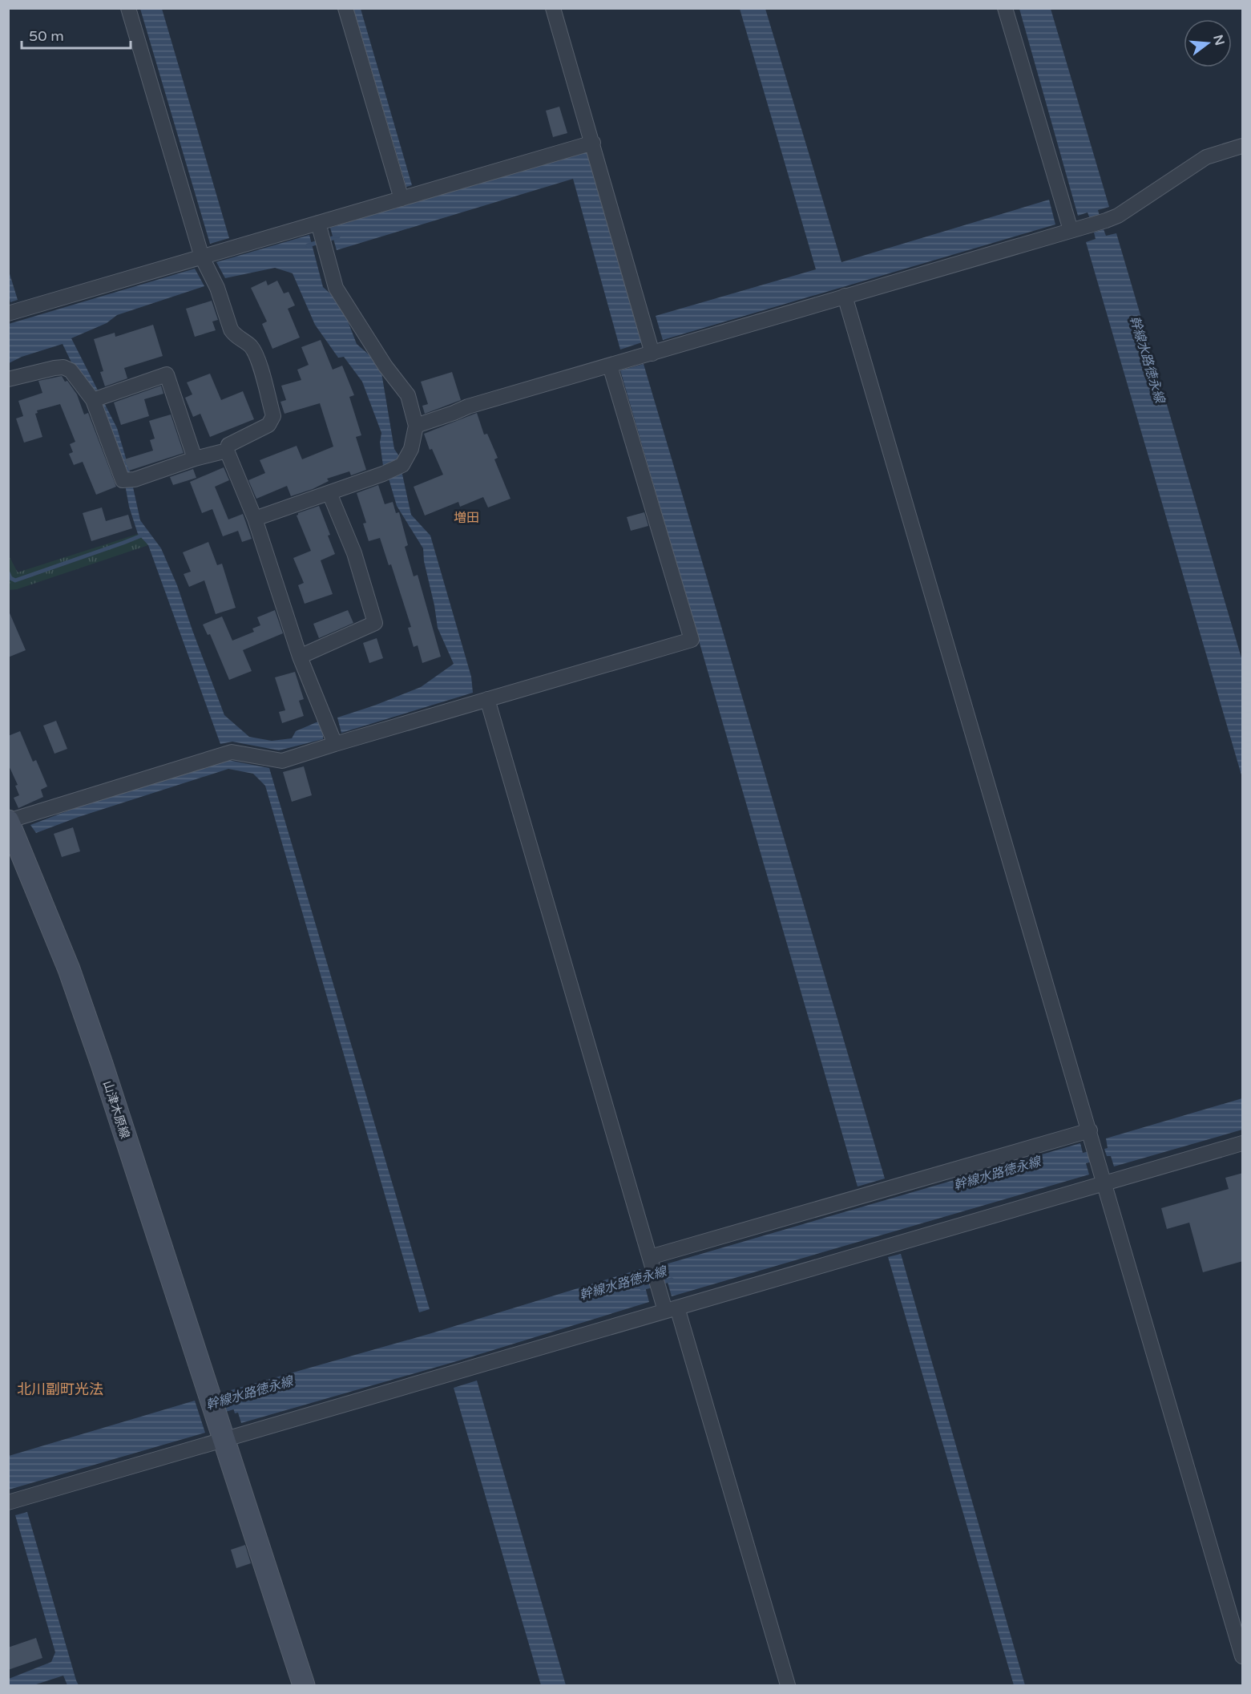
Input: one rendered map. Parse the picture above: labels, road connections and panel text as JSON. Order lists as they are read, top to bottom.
{
  "streets": {
    "street": ["山津木原線"]
  },
  "districts": ["増田", "北川副町光法"],
  "water": ["幹線水路徳永線"],
  "scale_bar": "50 m",
  "north": "right"
}
